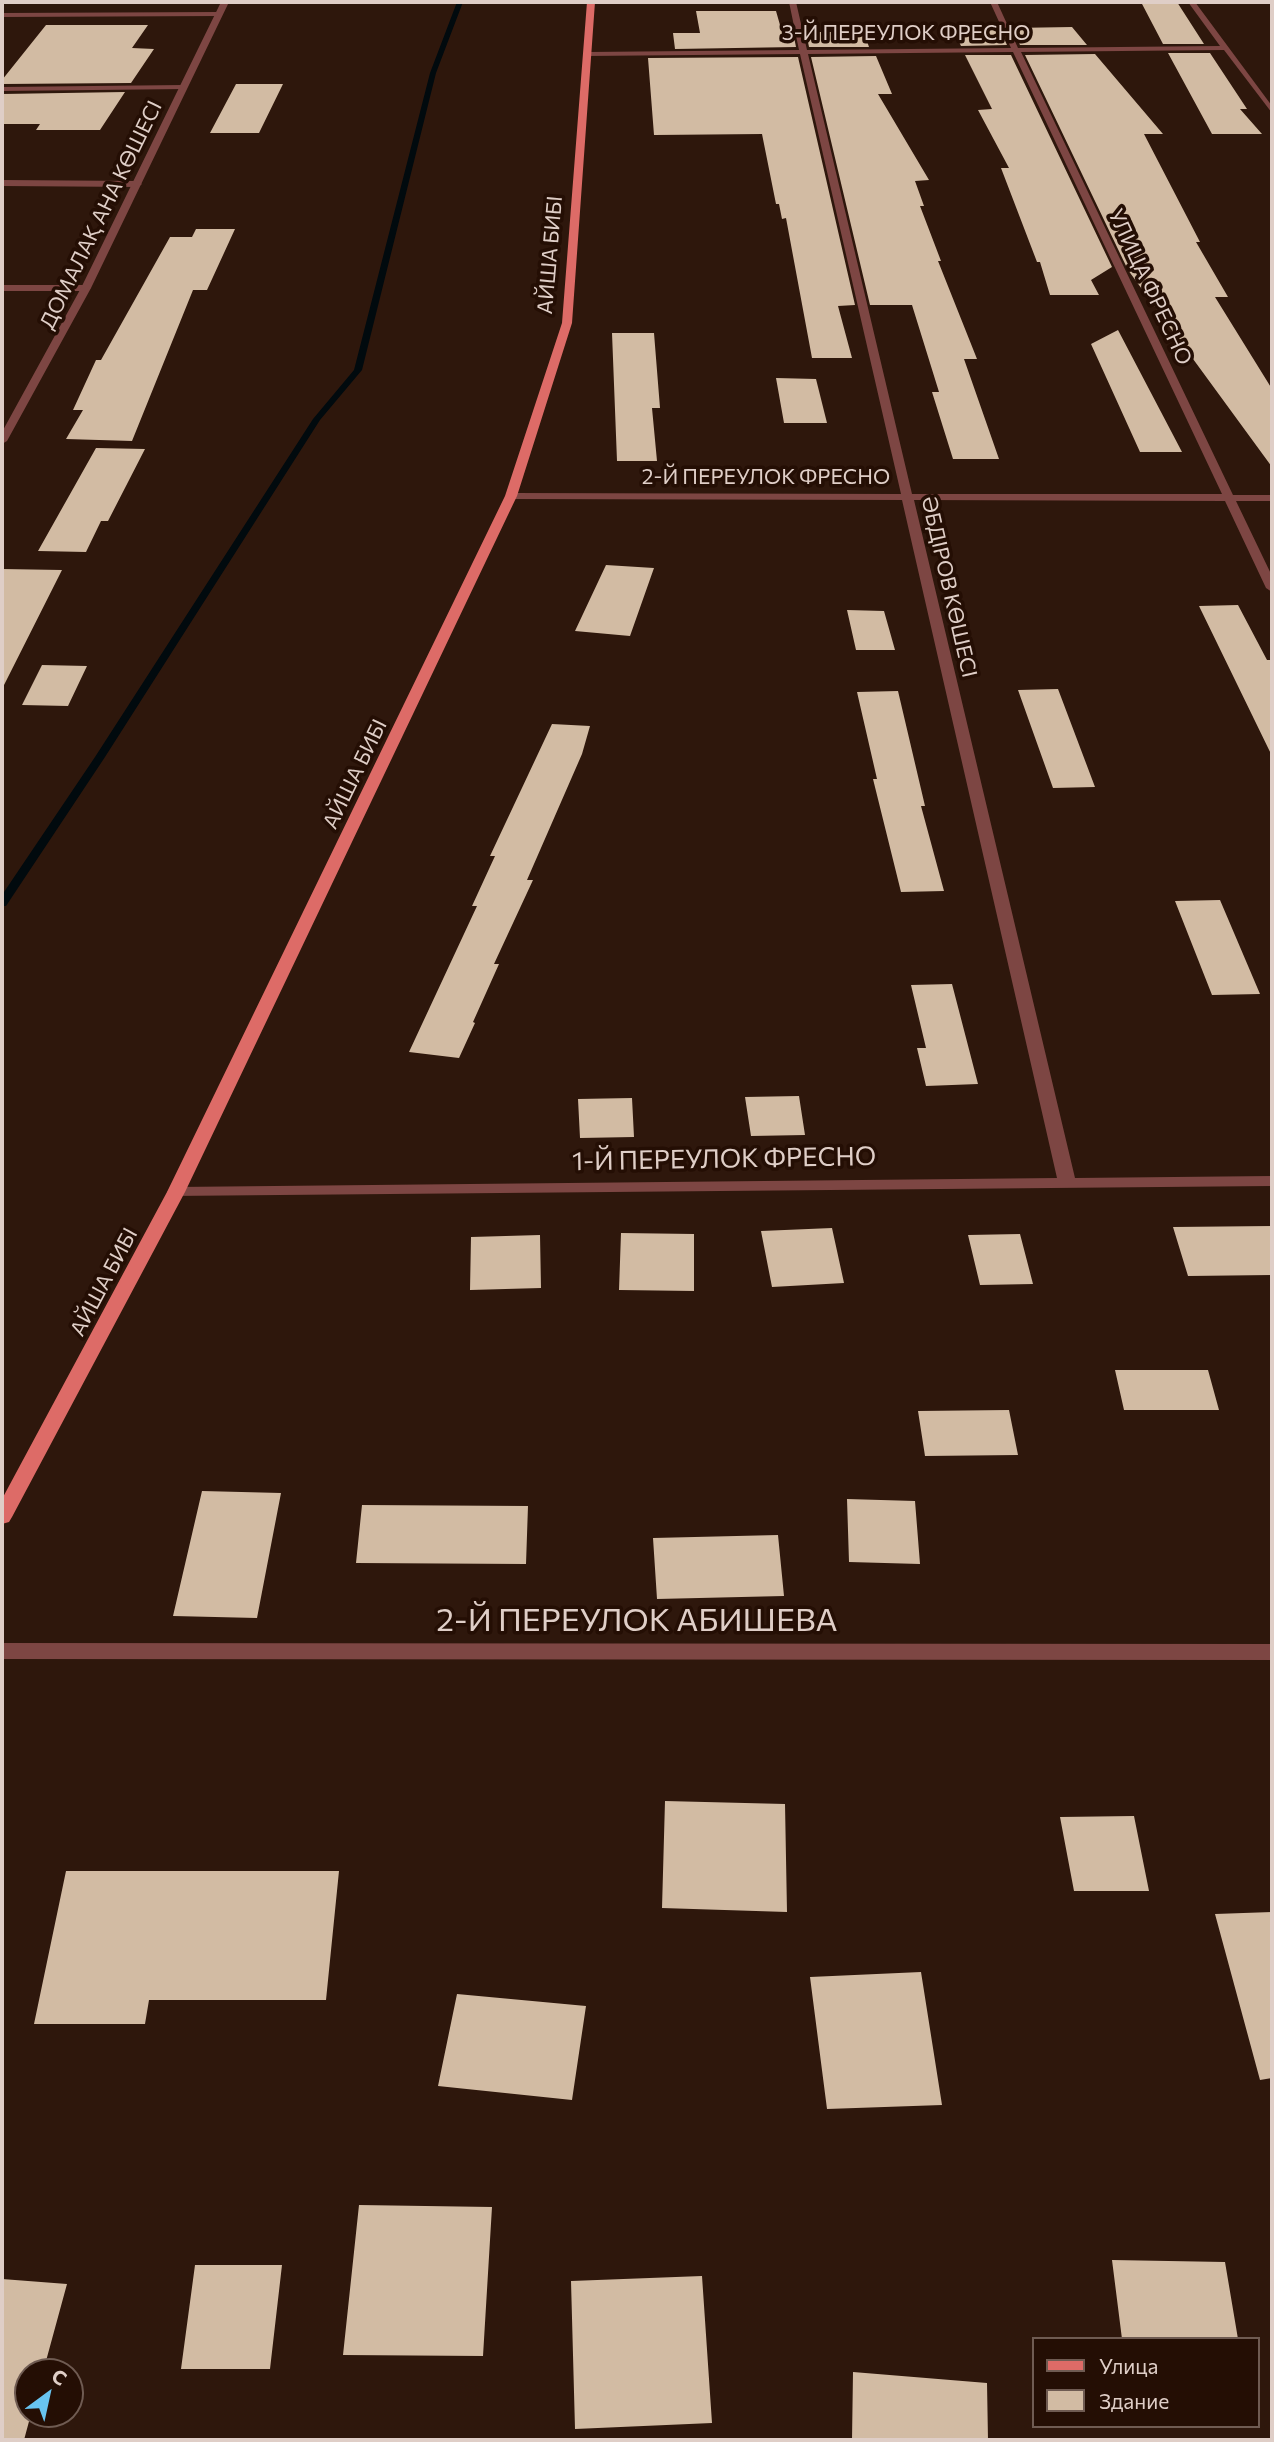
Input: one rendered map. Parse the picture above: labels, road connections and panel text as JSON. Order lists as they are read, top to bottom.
{
  "streets": {
    "main road": ["АЙША БИБІ"],
    "street": [
      "3-Й ПЕРЕУЛОК ФРЕСНО",
      "ДОМАЛАҚ АНА КӨШЕСІ",
      "УЛИЦА ФРЕСНО",
      "2-Й ПЕРЕУЛОК ФРЕСНО",
      "ӘБДІРОВ КӨШЕСІ",
      "1-Й ПЕРЕУЛОК ФРЕСНО",
      "2-Й ПЕРЕУЛОК АБИШЕВА"
    ]
  },
  "crossings": [
    ["3-Й ПЕРЕУЛОК ФРЕСНО", "АЙША БИБІ"],
    ["3-Й ПЕРЕУЛОК ФРЕСНО", "УЛИЦА ФРЕСНО"],
    ["3-Й ПЕРЕУЛОК ФРЕСНО", "ӘБДІРОВ КӨШЕСІ"],
    ["АЙША БИБІ", "2-Й ПЕРЕУЛОК ФРЕСНО"],
    ["АЙША БИБІ", "1-Й ПЕРЕУЛОК ФРЕСНО"],
    ["УЛИЦА ФРЕСНО", "2-Й ПЕРЕУЛОК ФРЕСНО"],
    ["2-Й ПЕРЕУЛОК ФРЕСНО", "ӘБДІРОВ КӨШЕСІ"],
    ["ӘБДІРОВ КӨШЕСІ", "1-Й ПЕРЕУЛОК ФРЕСНО"]
  ],
  "legend": ["Улица", "Здание"],
  "north": "top right"
}
